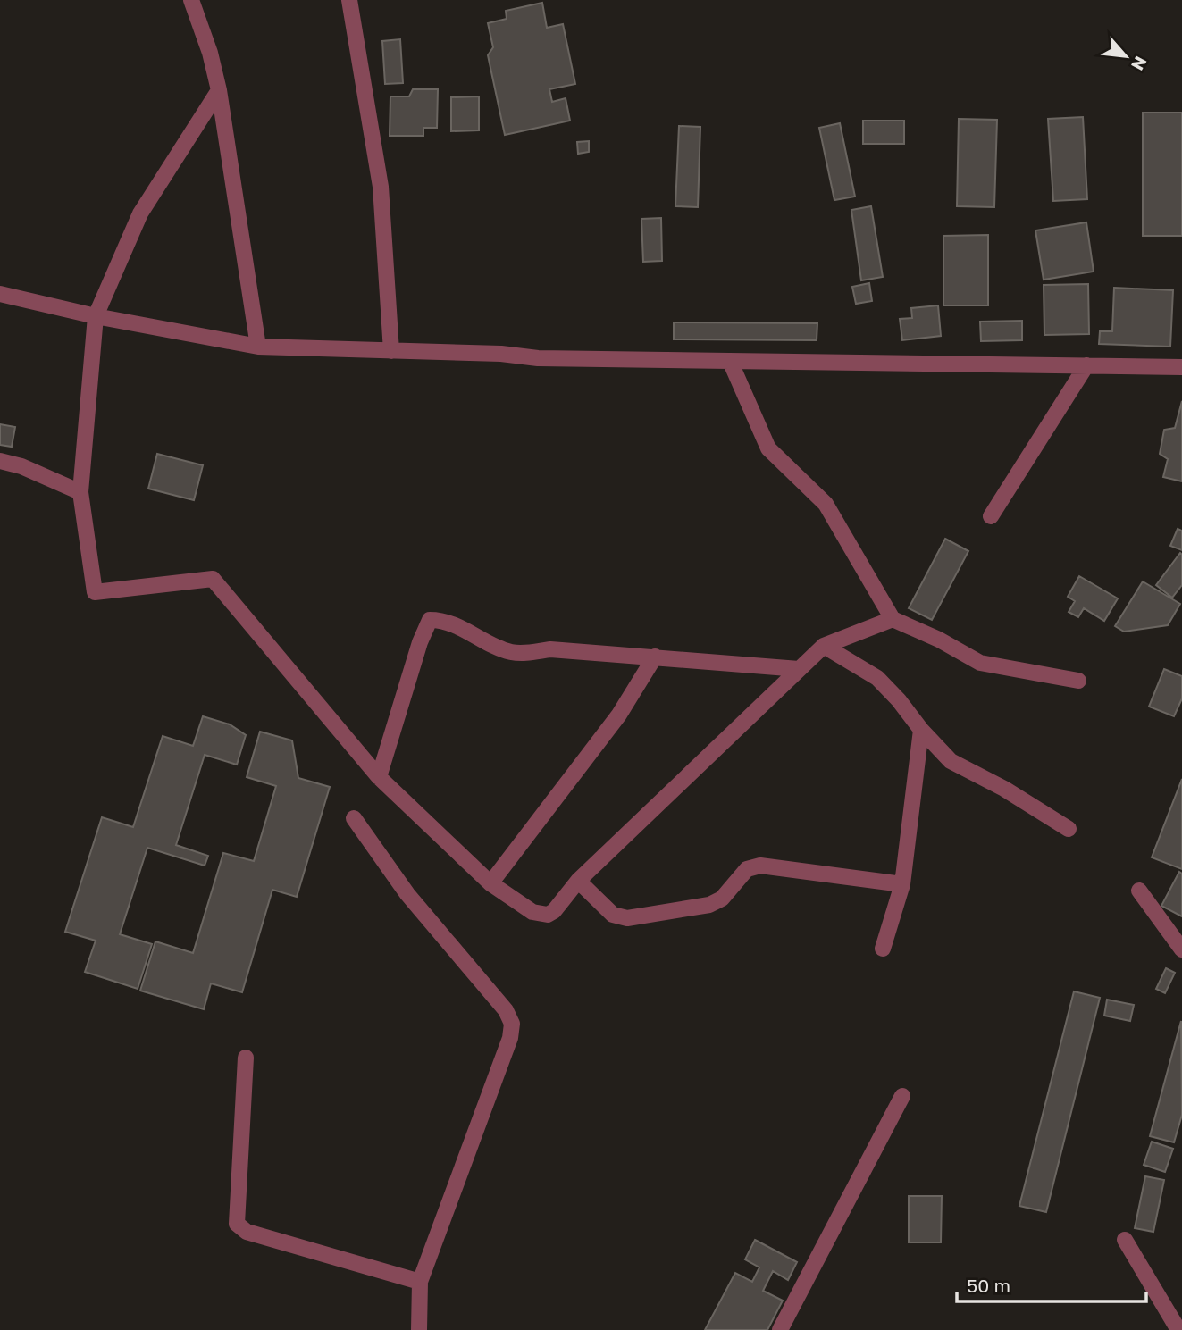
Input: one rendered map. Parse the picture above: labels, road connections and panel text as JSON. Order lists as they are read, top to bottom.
{
  "scale_bar": "50 m",
  "north": "bottom right"
}
